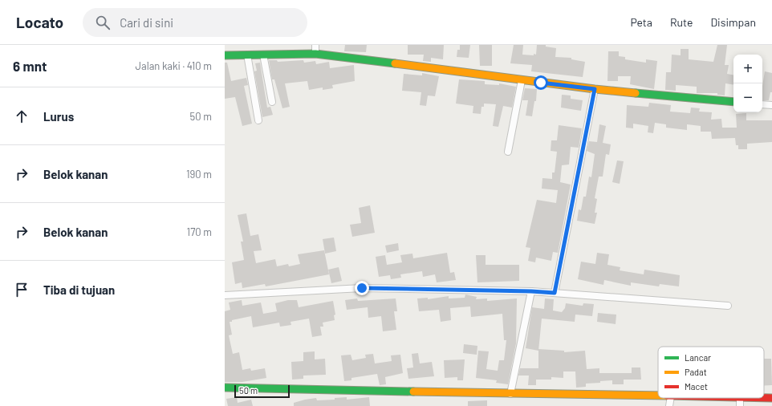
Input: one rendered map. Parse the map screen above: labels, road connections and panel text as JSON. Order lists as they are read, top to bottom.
{
  "legend": ["Lancar", "Padat", "Macet"],
  "scale_bar": "50 m",
  "page": {
    "header": "Locato",
    "search": "Cari di sini",
    "nav": ["Peta", "Rute", "Disimpan"],
    "heading": ["6 mnt", "Jalan kaki · 410 m"],
    "map_buttons": ["+", "−"],
    "list": [
      ["Lurus", "50 m"],
      ["Belok kanan", "190 m"],
      ["Belok kanan", "170 m"],
      "Tiba di tujuan"
    ],
    "scale": "50 m"
  }
}
